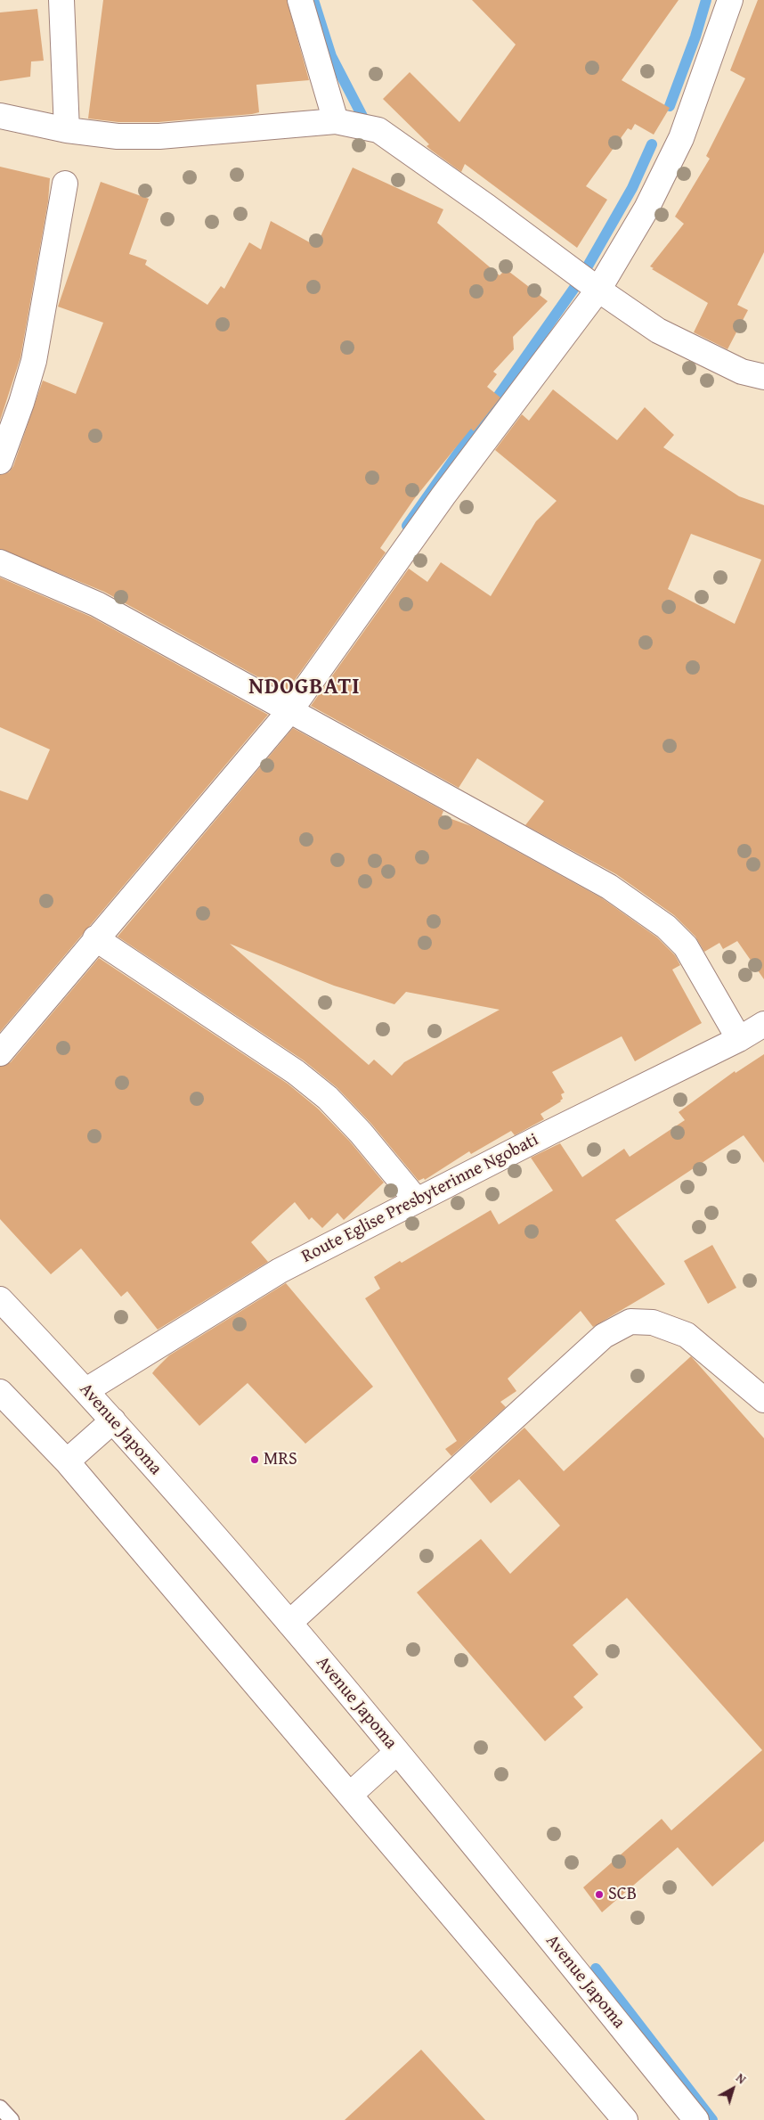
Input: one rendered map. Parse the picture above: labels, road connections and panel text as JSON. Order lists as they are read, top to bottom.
{
  "streets": {
    "street": ["Route Eglise Presbyterinne Ngobati", "Avenue Japoma"]
  },
  "crossings": [
    ["Route Eglise Presbyterinne Ngobati", "Avenue Japoma"]
  ],
  "districts": ["NDOGBATI"],
  "places": ["MRS", "SCB"],
  "north": "top right"
}
